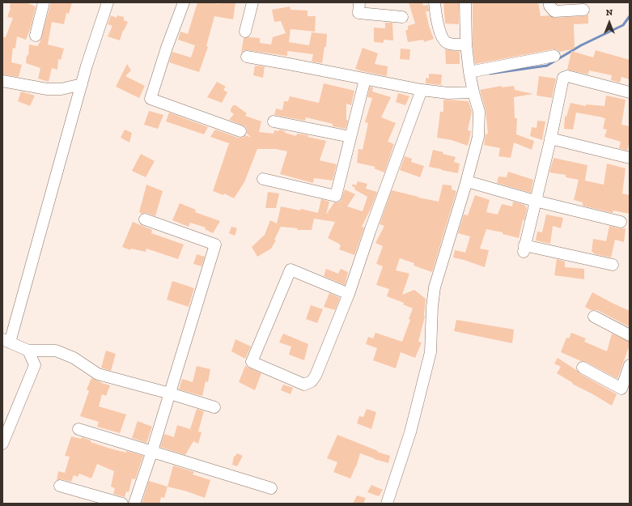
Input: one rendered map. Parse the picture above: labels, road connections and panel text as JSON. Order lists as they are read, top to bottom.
{
  "north": "top"
}
